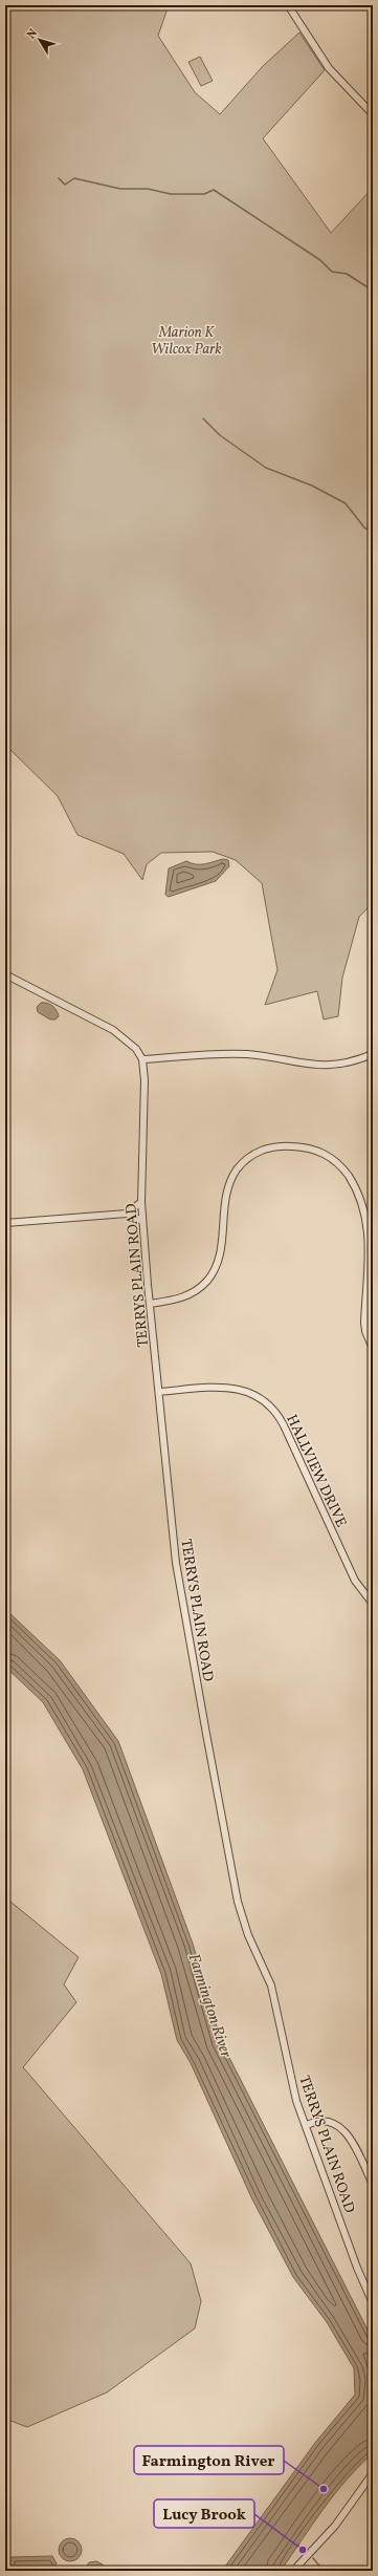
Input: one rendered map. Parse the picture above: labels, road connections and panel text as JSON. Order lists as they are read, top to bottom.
{
  "streets": {
    "street": ["TERRYS PLAIN ROAD", "HALLVIEW DRIVE"]
  },
  "crossings": [
    ["TERRYS PLAIN ROAD", "HALLVIEW DRIVE"]
  ],
  "water": ["Farmington River"],
  "parks": ["Marion K Wilcox Park"],
  "places": ["Farmington River", "Lucy Brook"],
  "north": "top left"
}
